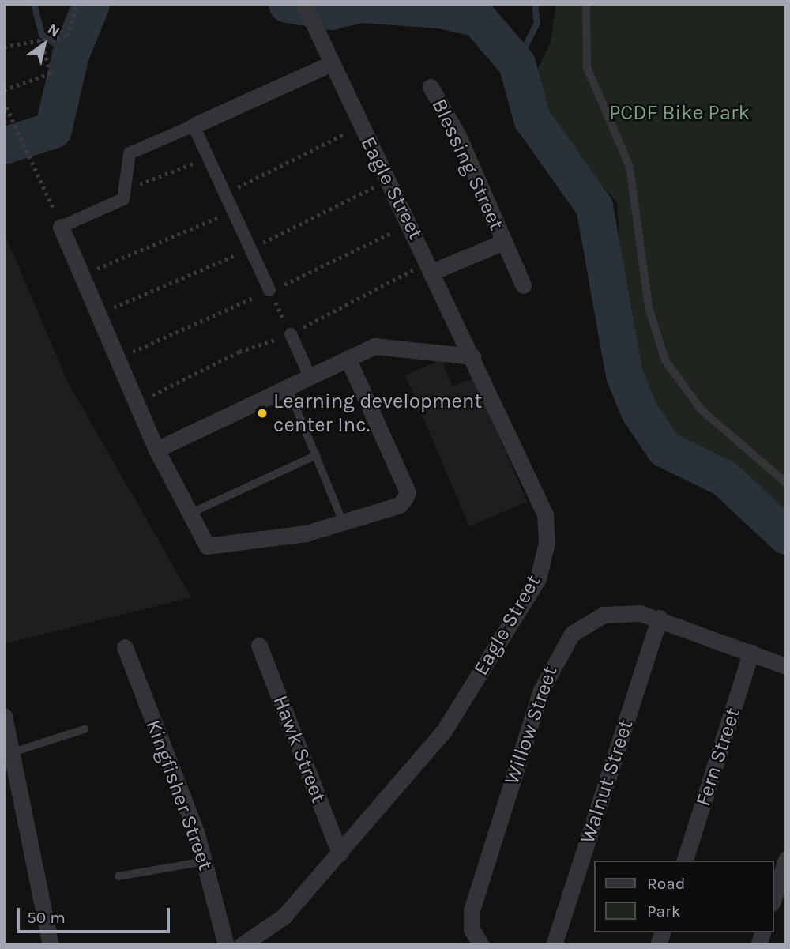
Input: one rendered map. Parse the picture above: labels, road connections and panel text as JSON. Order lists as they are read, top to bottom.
{
  "streets": {
    "street": [
      "Blessing Street",
      "Eagle Street",
      "Willow Street",
      "Hawk Street",
      "Fern Street",
      "Walnut Street",
      "Kingfisher Street"
    ]
  },
  "crossings": [
    ["Blessing Street", "Eagle Street"],
    ["Eagle Street", "Hawk Street"],
    ["Willow Street", "Fern Street"],
    ["Willow Street", "Walnut Street"]
  ],
  "parks": ["PCDF Bike Park"],
  "places": ["Learning development center Inc."],
  "legend": ["Road", "Park"],
  "scale_bar": "50 m",
  "north": "top right"
}
